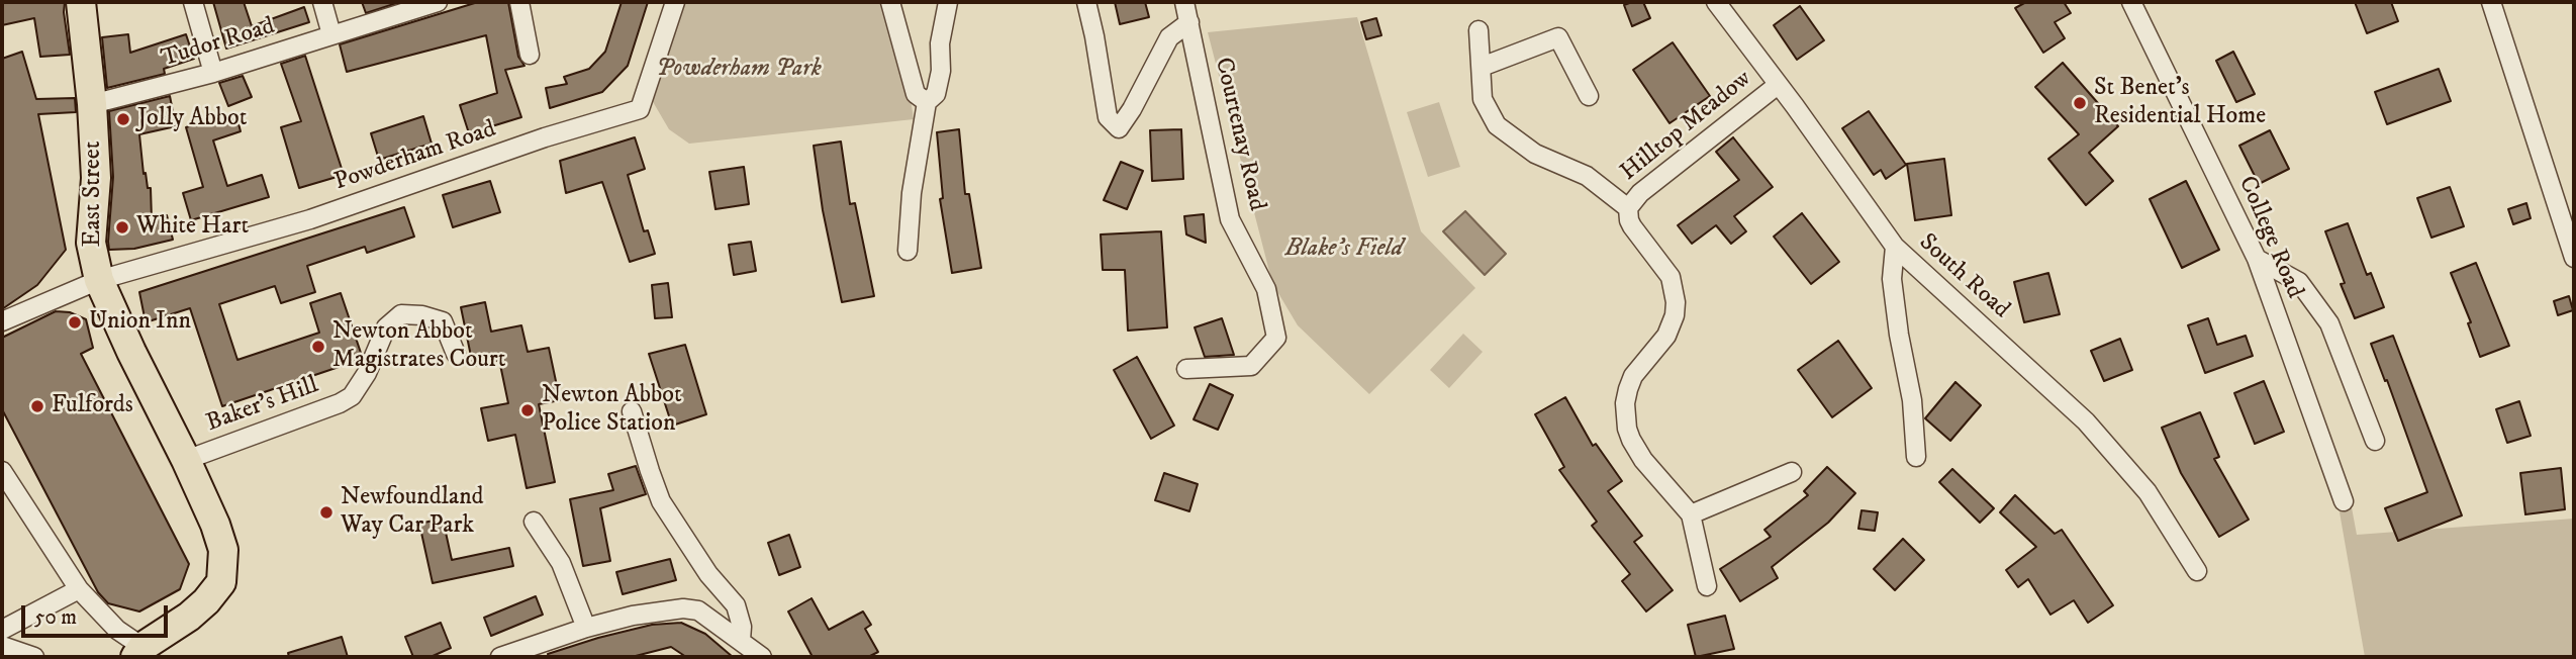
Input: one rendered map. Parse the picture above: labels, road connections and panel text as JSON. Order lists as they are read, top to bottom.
{
  "streets": {
    "main road": ["East Street"],
    "street": [
      "Tudor Road",
      "Hilltop Meadow",
      "Courtenay Road",
      "Powderham Road",
      "College Road",
      "South Road",
      "Baker's Hill"
    ]
  },
  "crossings": [
    ["Tudor Road", "East Street"],
    ["Hilltop Meadow", "South Road"],
    ["Powderham Road", "East Street"]
  ],
  "parks": ["Powderham Park", "Blake's Field"],
  "places": [
    "St Benet's Residential Home",
    "Jolly Abbot",
    "White Hart",
    "Union Inn",
    "Newton Abbot Magistrates Court",
    "Fulfords",
    "Newton Abbot Police Station",
    "Newfoundland Way Car Park"
  ],
  "scale_bar": "50 m"
}
